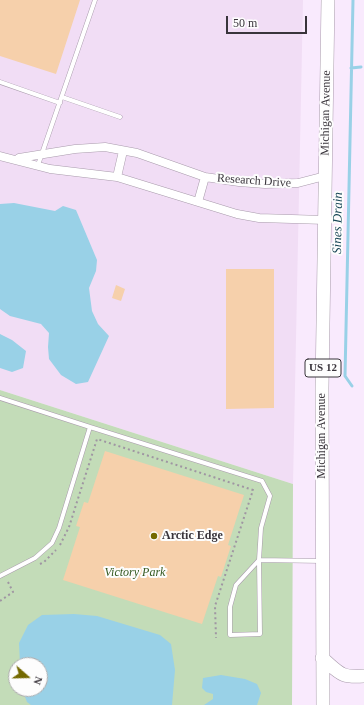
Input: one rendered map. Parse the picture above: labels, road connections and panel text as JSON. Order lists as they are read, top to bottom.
{
  "streets": {
    "main road": ["Michigan Avenue", "US 12"],
    "street": ["Research Drive"]
  },
  "crossings": [
    ["Michigan Avenue", "Research Drive"]
  ],
  "water": ["Sines Drain"],
  "parks": ["Victory Park"],
  "places": ["Arctic Edge"],
  "scale_bar": "50 m",
  "north": "right"
}
